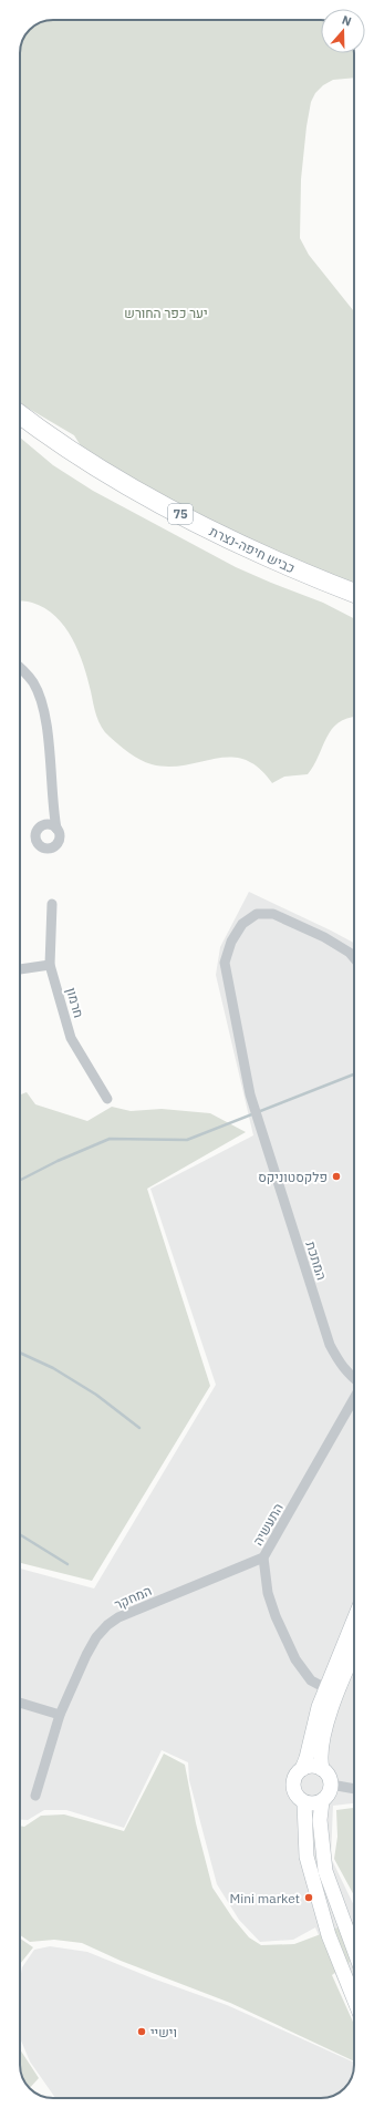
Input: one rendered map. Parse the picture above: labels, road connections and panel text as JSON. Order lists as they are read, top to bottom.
{
  "streets": {
    "highway": ["75", "כביש חיפה-נצרת"],
    "street": [
      "חרמון",
      "המתכת",
      "התעשיה",
      "המחקר"
    ]
  },
  "crossings": [
    ["התעשיה", "המחקר"]
  ],
  "parks": ["יער כפר החורש"],
  "places": ["פלקסטוניקס", "Mini market", "וישיי"],
  "north": "top"
}
